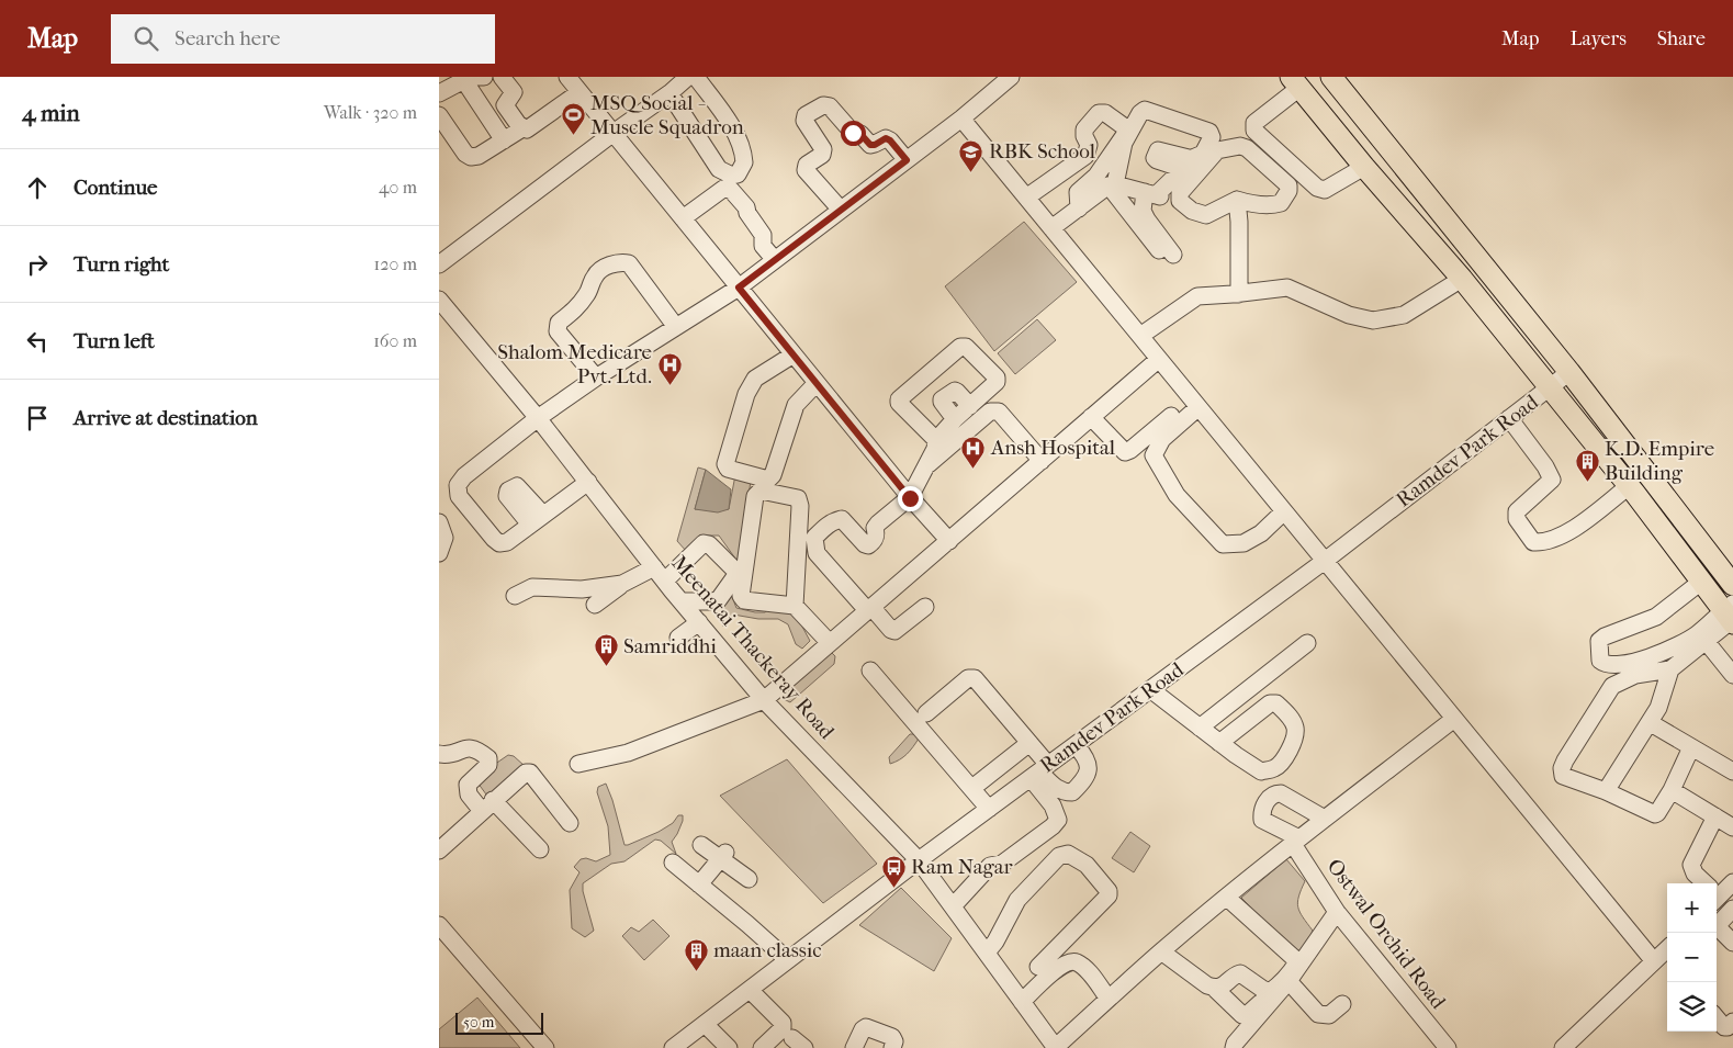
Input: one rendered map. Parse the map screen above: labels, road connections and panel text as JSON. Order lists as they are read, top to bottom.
{
  "streets": {
    "main road": ["Ramdev Park Road"],
    "street": ["Meenatai Thackeray Road", "Ostwal Orchid Road"]
  },
  "crossings": [
    ["Ramdev Park Road", "Meenatai Thackeray Road"]
  ],
  "places": {
    "sports": ["MSQ Social - Muscle Squadron"],
    "school or university": ["RBK School"],
    "hospital": ["Shalom Medicare Pvt. Ltd.", "Ansh Hospital"],
    "building": ["K.D. Empire Building", "Samriddhi", "maan classic"],
    "bus stop": ["Ram Nagar"]
  },
  "scale_bar": "50 m",
  "page": {
    "header": "Map",
    "search": "Search here",
    "nav": ["Map", "Layers", "Share"],
    "heading": ["4 min", "Walk · 320 m"],
    "list": [
      ["Continue", "40 m"],
      ["Turn right", "120 m"],
      ["Turn left", "160 m"],
      "Arrive at destination"
    ],
    "map_buttons": ["+", "−"],
    "scale": "50 m"
  }
}
